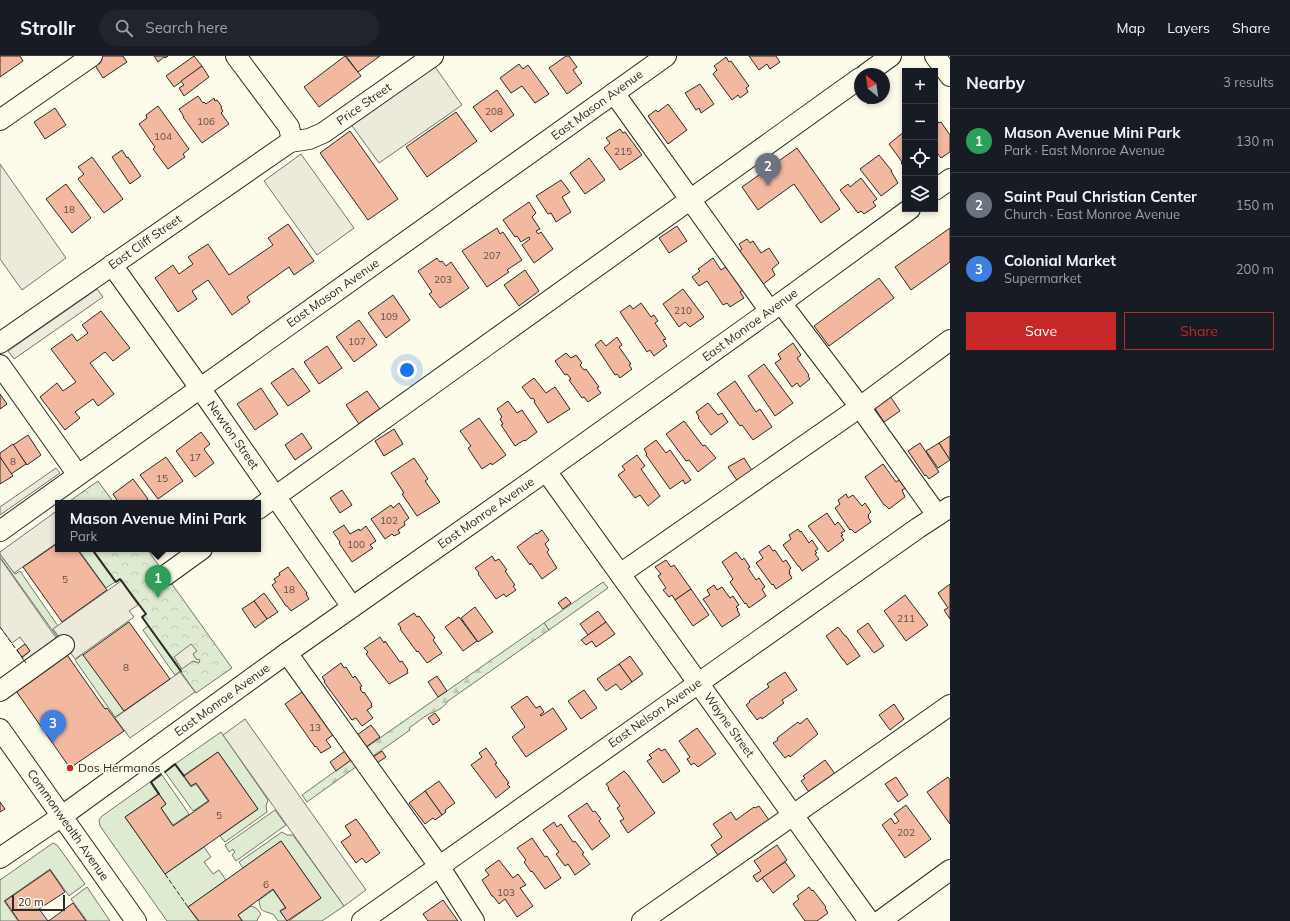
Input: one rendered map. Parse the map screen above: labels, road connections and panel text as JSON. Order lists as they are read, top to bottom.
{
  "streets": {
    "street": [
      "Price Street",
      "East Mason Avenue",
      "East Cliff Street",
      "East Monroe Avenue",
      "Newton Street",
      "East Nelson Avenue",
      "Wayne Street",
      "Commonwealth Avenue"
    ]
  },
  "crossings": [
    ["Price Street", "East Cliff Street"],
    ["East Mason Avenue", "Newton Street"],
    ["East Cliff Street", "Newton Street"],
    ["East Monroe Avenue", "Newton Street"],
    ["East Monroe Avenue", "Wayne Street"],
    ["East Monroe Avenue", "Commonwealth Avenue"],
    ["East Nelson Avenue", "Wayne Street"]
  ],
  "places": ["Dos Hermanos"],
  "house_numbers": [
    "208",
    "106",
    "104",
    "215",
    "18",
    "207",
    "203",
    "210",
    "109",
    "107",
    "17",
    "8",
    "15",
    "102",
    "100",
    "5",
    "18",
    "211",
    "8",
    "13",
    "5",
    "202",
    "6",
    "103"
  ],
  "scale_bar": "20 m",
  "north": "top left",
  "page": {
    "header": "Strollr",
    "search": "Search here",
    "nav": ["Map", "Layers", "Share"],
    "heading": ["Nearby", "3 results"],
    "map_buttons": ["+", "−"],
    "list": [
      {
        "mark": "1",
        "name": "Mason Avenue Mini Park",
        "note": "Park · East Monroe Avenue",
        "value": "130 m"
      },
      {
        "mark": "2",
        "name": "Saint Paul Christian Center",
        "note": "Church · East Monroe Avenue",
        "value": "150 m"
      },
      {
        "mark": "3",
        "name": "Colonial Market",
        "note": "Supermarket",
        "value": "200 m"
      }
    ],
    "pins": ["2", "1", "3"],
    "buttons": ["Save", "Share"],
    "popup": ["Mason Avenue Mini Park", "Park"],
    "scale": "20 m"
  }
}
